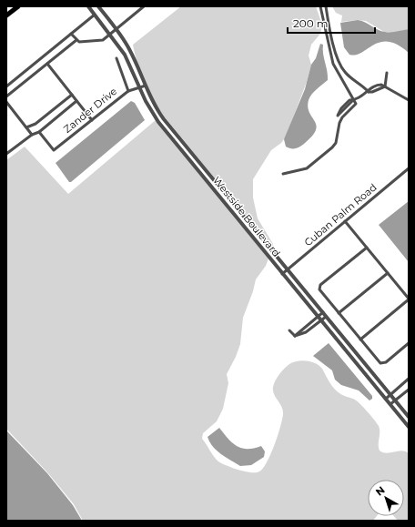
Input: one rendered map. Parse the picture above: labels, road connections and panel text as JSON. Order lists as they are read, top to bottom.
{
  "streets": {
    "street": ["Zander Drive", "Cuban Palm Road", "Westside Boulevard"]
  },
  "crossings": [
    ["Cuban Palm Road", "Westside Boulevard"]
  ],
  "scale_bar": "200 m",
  "north": "top left"
}
